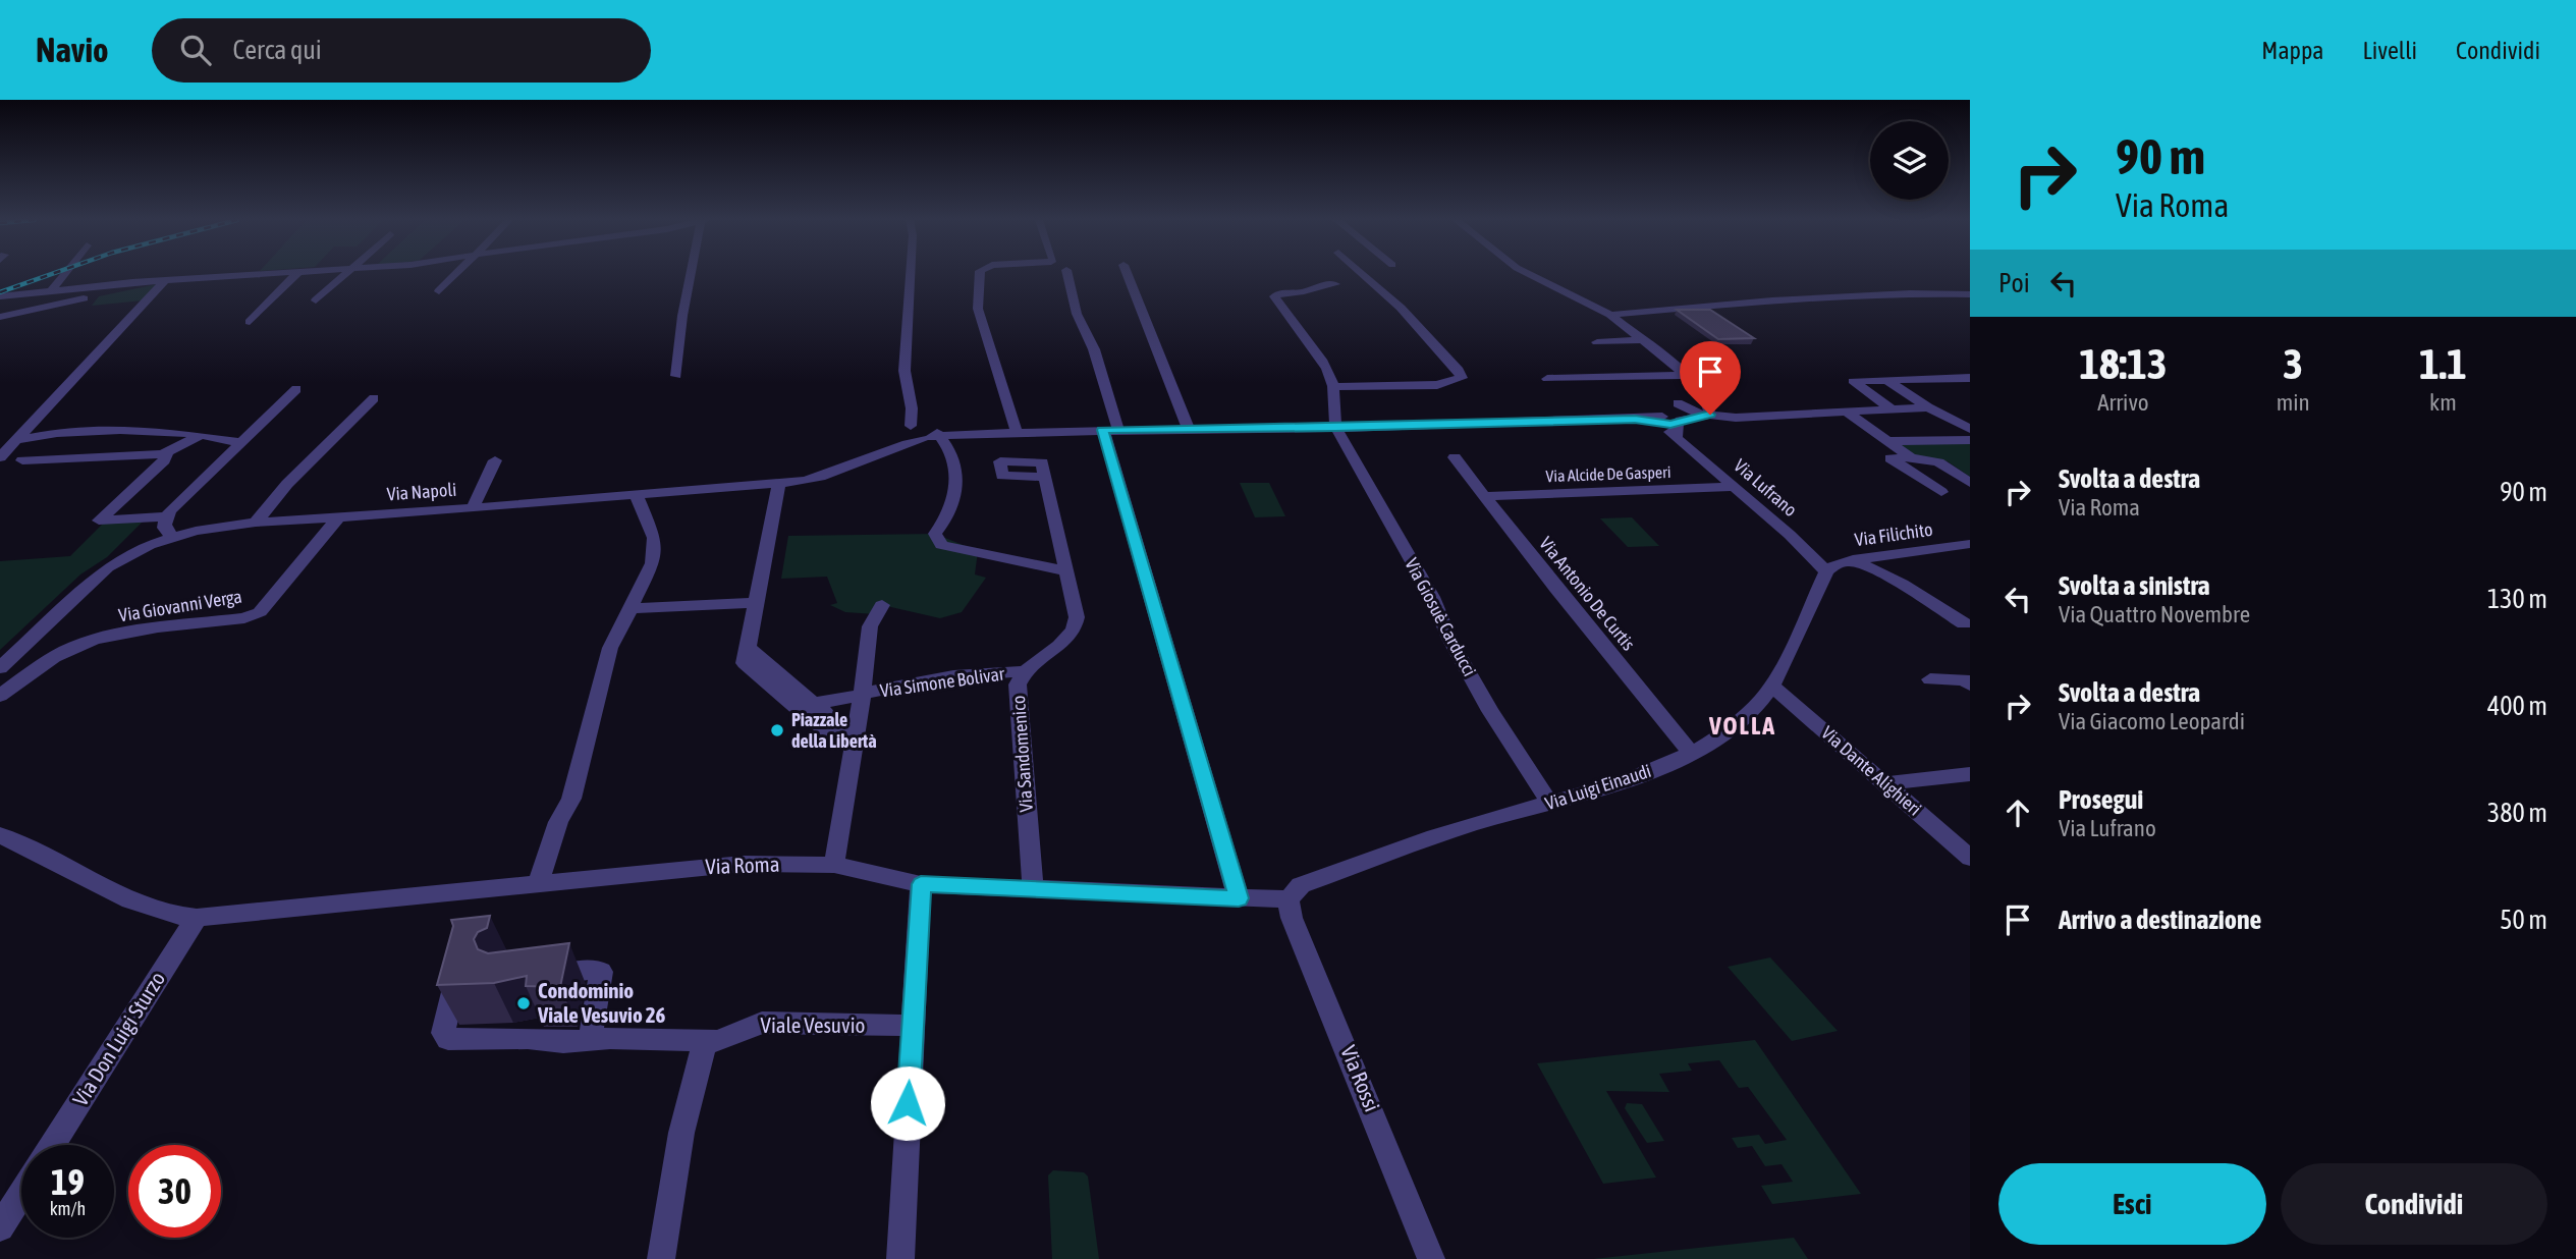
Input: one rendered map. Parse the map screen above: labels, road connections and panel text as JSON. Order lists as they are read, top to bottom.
{
  "streets": {
    "street": [
      "Via Alcide De Gasperi",
      "Via Lufrano",
      "Via Napoli",
      "Via Filichito",
      "Via Antonio De Curtis",
      "Via Giovanni Verga",
      "Via Giosuè Carducci",
      "Via Simone Bolivar",
      "Via Sandomenico",
      "Via Dante Alighieri",
      "Via Luigi Einaudi",
      "Via Roma",
      "Viale Vesuvio",
      "Via Don Luigi Sturzo",
      "Via Rossi"
    ]
  },
  "crossings": [
    ["Via Alcide De Gasperi", "Via Lufrano"],
    ["Via Alcide De Gasperi", "Via Antonio De Curtis"],
    ["Via Lufrano", "Via Filichito"],
    ["Via Lufrano", "Via Luigi Einaudi"],
    ["Via Napoli", "Via Giovanni Verga"],
    ["Via Filichito", "Via Luigi Einaudi"],
    ["Via Antonio De Curtis", "Via Luigi Einaudi"],
    ["Via Giosuè Carducci", "Via Luigi Einaudi"],
    ["Via Simone Bolivar", "Via Sandomenico"],
    ["Via Sandomenico", "Via Roma"],
    ["Via Dante Alighieri", "Via Luigi Einaudi"],
    ["Via Luigi Einaudi", "Via Roma"],
    ["Via Luigi Einaudi", "Via Rossi"],
    ["Via Roma", "Via Don Luigi Sturzo"],
    ["Via Roma", "Via Rossi"]
  ],
  "districts": ["VOLLA"],
  "places": ["Piazzale della Libertà", "Condominio Viale Vesuvio 26"],
  "page": {
    "header": "Navio",
    "search": "Cerca qui",
    "nav": ["Mappa", "Livelli", "Condividi"],
    "turn": ["90 m", "Via Roma"],
    "then": "Poi",
    "eta": [
      "18:13",
      "Arrivo",
      "3",
      "min",
      "1.1",
      "km"
    ],
    "list": [
      {
        "name": "Svolta a destra",
        "note": "Via Roma",
        "value": "90 m"
      },
      {
        "name": "Svolta a sinistra",
        "note": "Via Quattro Novembre",
        "value": "130 m"
      },
      {
        "name": "Svolta a destra",
        "note": "Via Giacomo Leopardi",
        "value": "400 m"
      },
      {
        "name": "Prosegui",
        "note": "Via Lufrano",
        "value": "380 m"
      },
      {
        "name": "Arrivo a destinazione",
        "value": "50 m"
      }
    ],
    "speed": "19 km/h",
    "limit": "30",
    "buttons": ["Esci", "Condividi"]
  }
}
